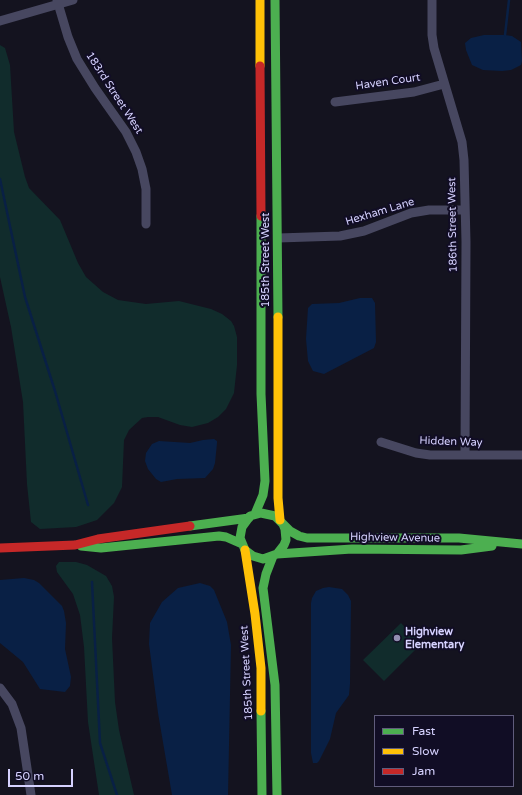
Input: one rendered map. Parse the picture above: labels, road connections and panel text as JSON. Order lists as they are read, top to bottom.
{
  "streets": {
    "street": [
      "Haven Court",
      "183rd Street West",
      "Hexham Lane",
      "186th Street West",
      "185th Street West",
      "Hidden Way",
      "Highview Avenue"
    ]
  },
  "crossings": [
    ["Haven Court", "186th Street West"],
    ["Hexham Lane", "186th Street West"],
    ["Hexham Lane", "185th Street West"],
    ["186th Street West", "Hidden Way"],
    ["185th Street West", "Highview Avenue"]
  ],
  "places": ["Highview Elementary"],
  "legend": ["Fast", "Slow", "Jam"],
  "scale_bar": "50 m"
}
